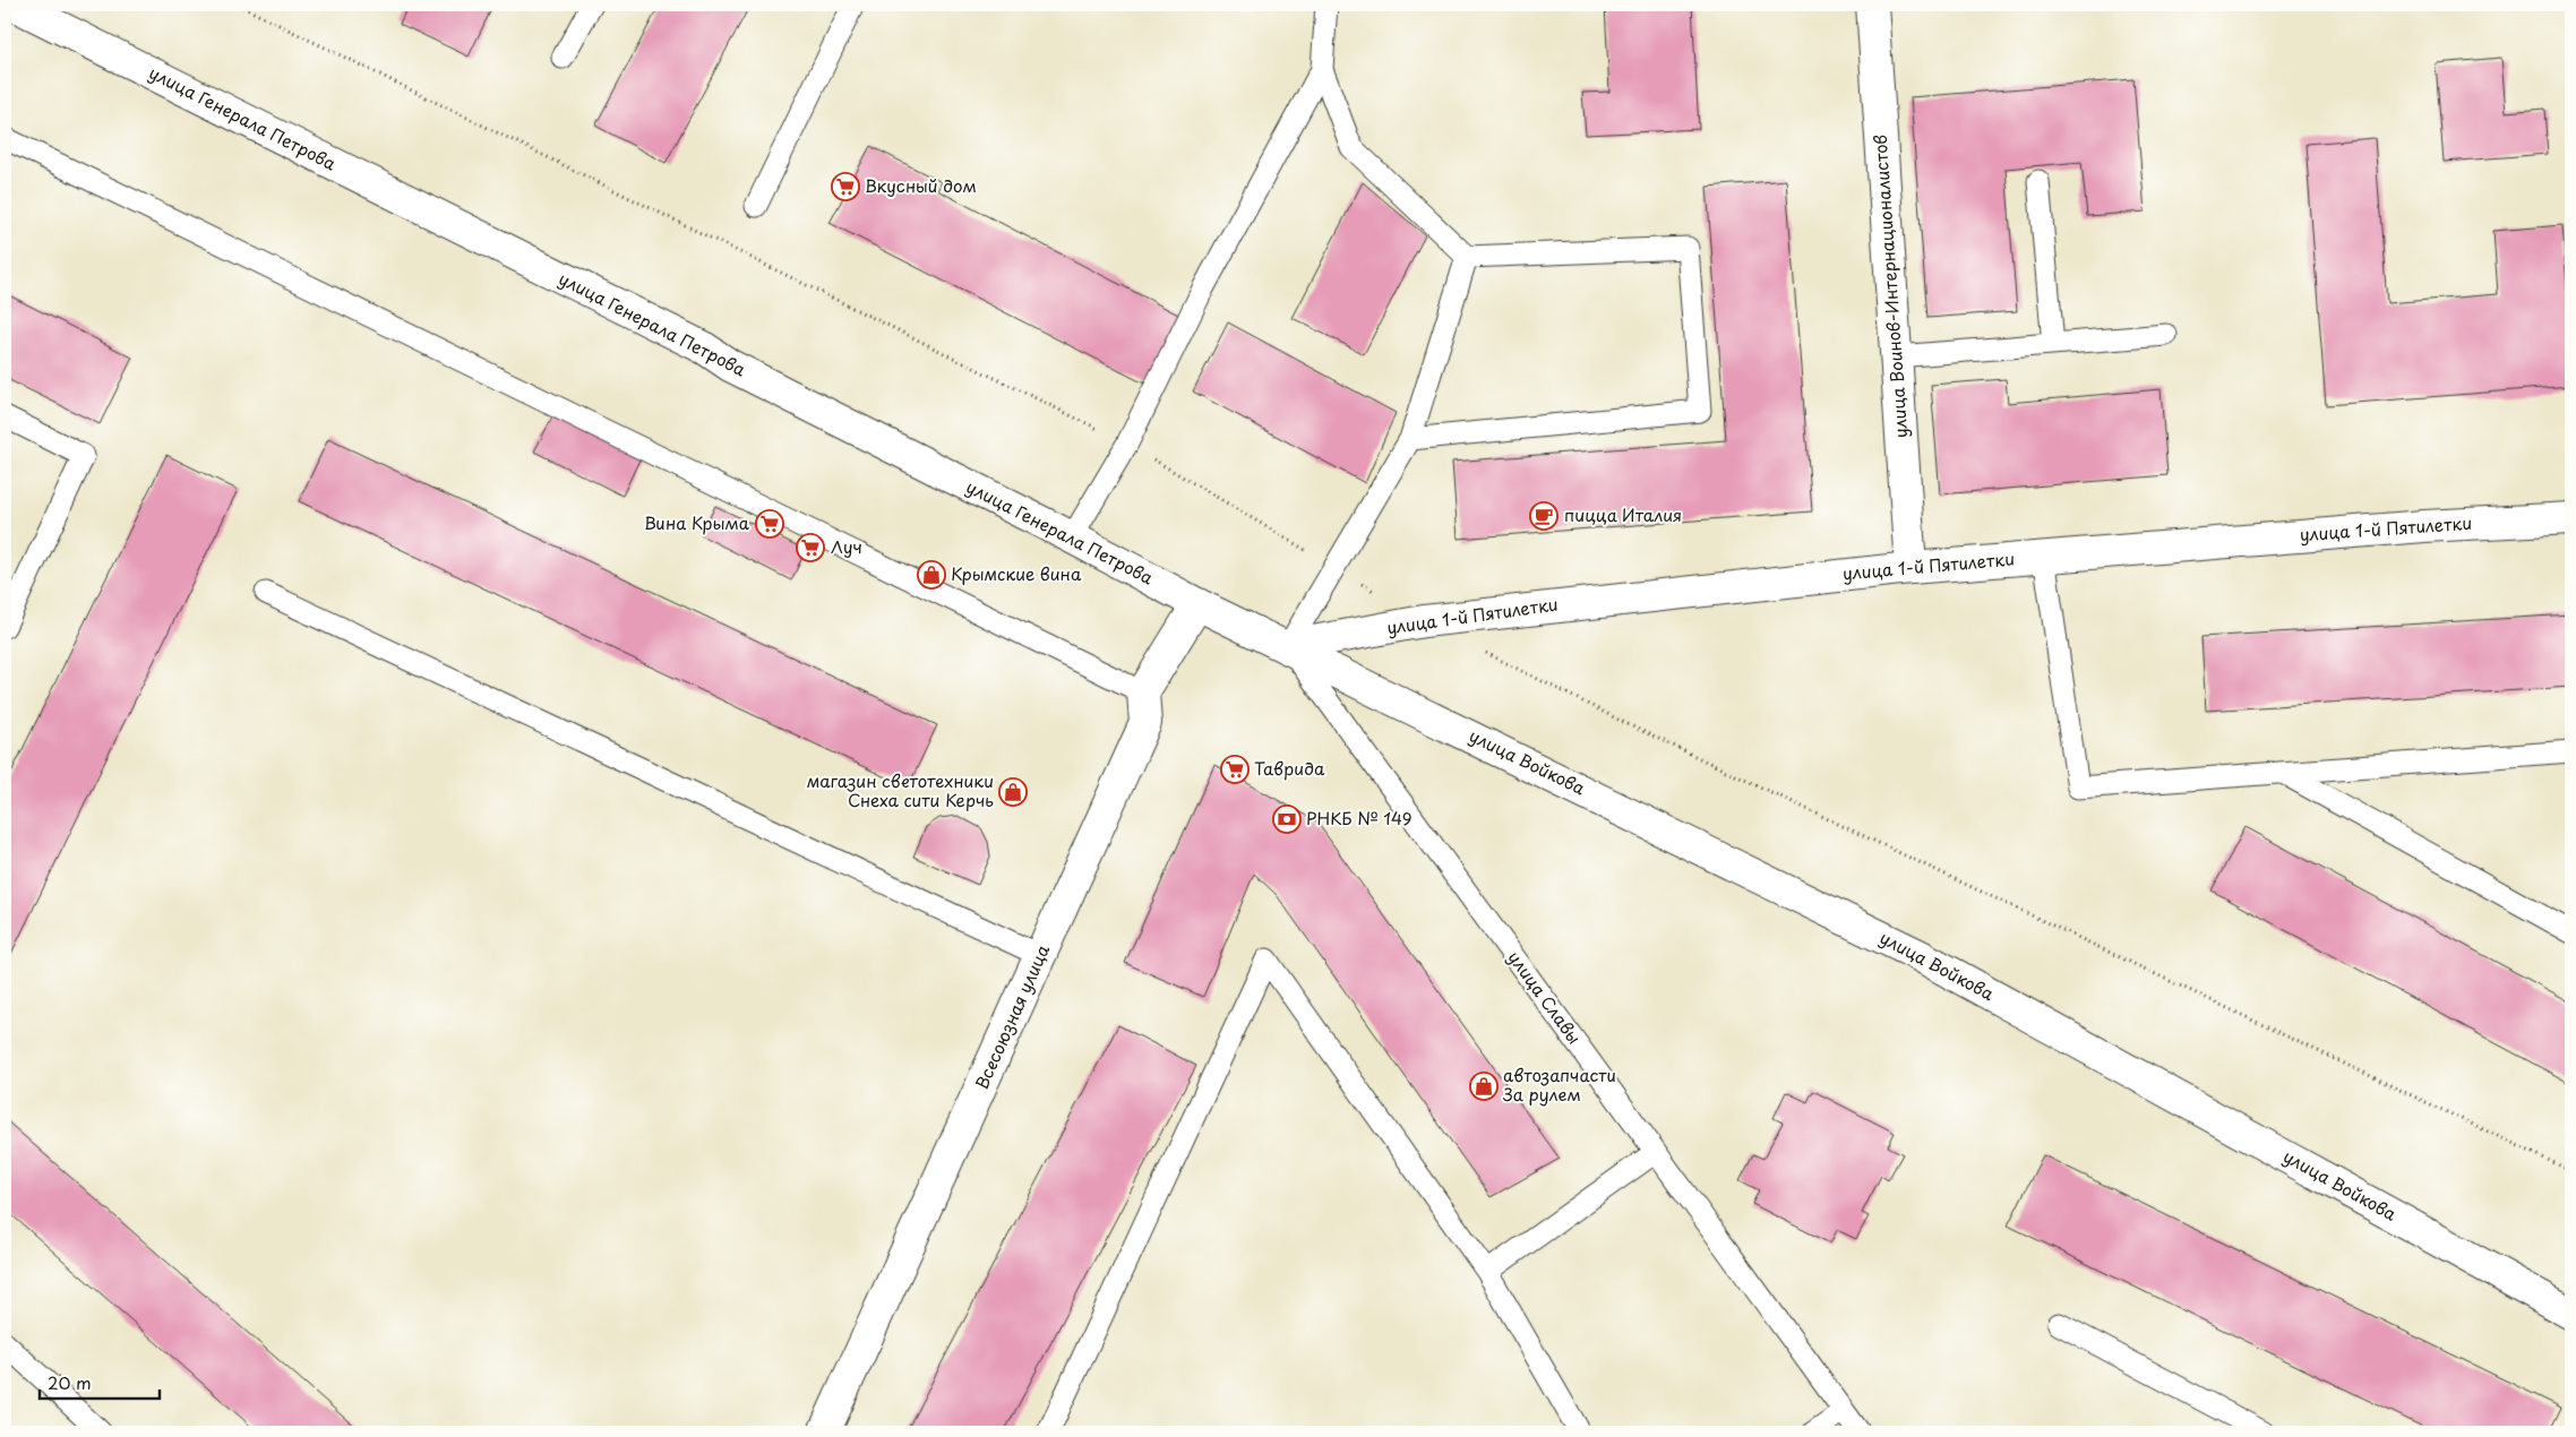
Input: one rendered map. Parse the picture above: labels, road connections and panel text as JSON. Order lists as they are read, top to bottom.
{
  "streets": {
    "main road": [
      "улица Генерала Петрова",
      "улица Воинов-Интернационалистов",
      "улица 1-й Пятилетки",
      "улица Войкова",
      "Всесоюзная улица"
    ],
    "lane": ["улица Славы"]
  },
  "crossings": [
    ["улица Генерала Петрова", "улица 1-й Пятилетки"],
    ["улица Генерала Петрова", "улица Войкова"],
    ["улица Генерала Петрова", "улица Славы"],
    ["улица Воинов-Интернационалистов", "улица 1-й Пятилетки"],
    ["улица 1-й Пятилетки", "улица Войкова"],
    ["улица 1-й Пятилетки", "улица Славы"],
    ["улица Войкова", "улица Славы"]
  ],
  "places": {
    "supermarket": [
      "Вкусный дом",
      "Вина Крыма",
      "Луч",
      "Таврида"
    ],
    "cafe": ["пицца Италия"],
    "shop": ["Крымские вина", "магазин светотехники Снеха сити Керчь", "автозапчасти За рулем"],
    "bank": ["РНКБ № 149"]
  },
  "scale_bar": "20 m"
}
